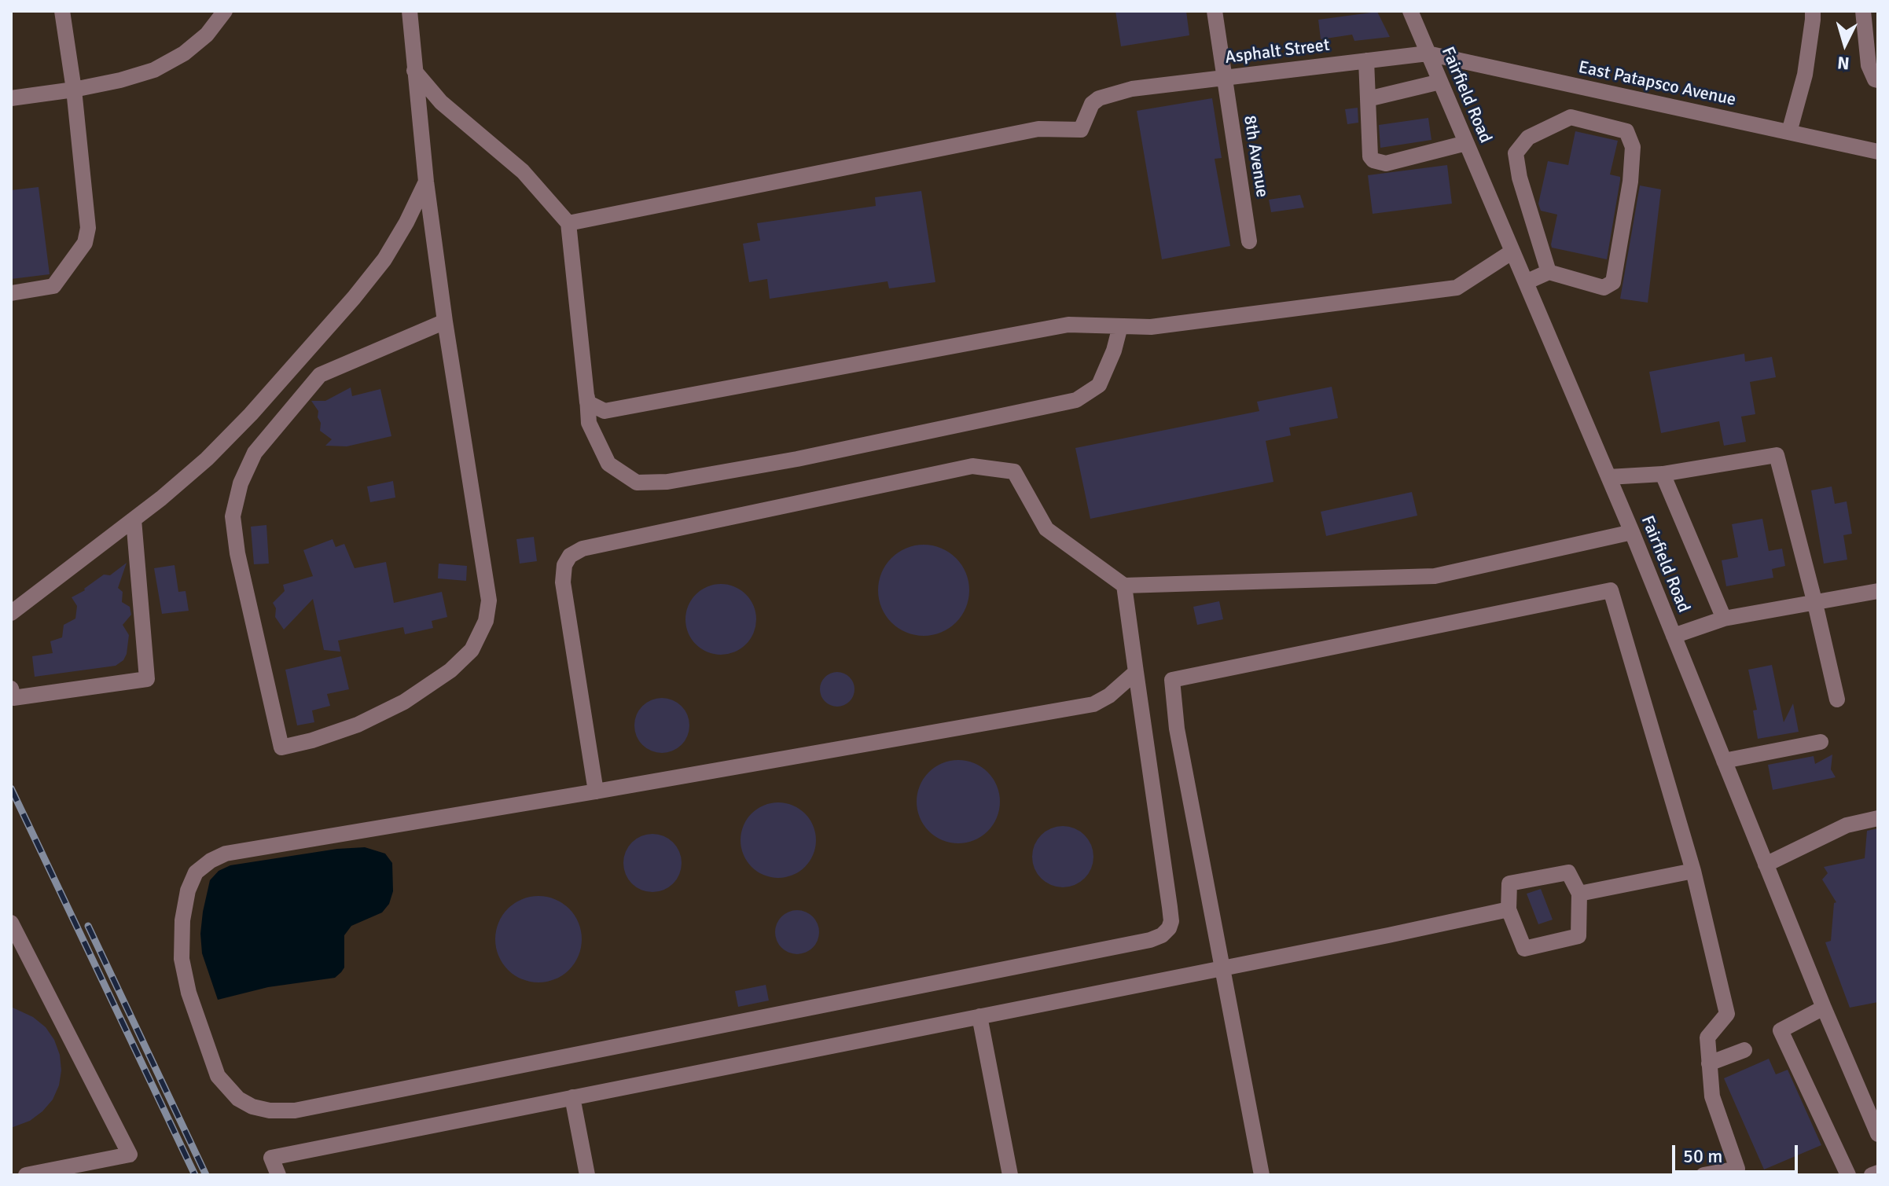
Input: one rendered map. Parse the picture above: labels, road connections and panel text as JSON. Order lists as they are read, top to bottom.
{
  "streets": {
    "street": [
      "Asphalt Street",
      "East Patapsco Avenue",
      "Fairfield Road",
      "8th Avenue"
    ]
  },
  "crossings": [
    ["Asphalt Street", "East Patapsco Avenue"],
    ["Asphalt Street", "Fairfield Road"],
    ["Asphalt Street", "8th Avenue"],
    ["East Patapsco Avenue", "Fairfield Road"]
  ],
  "scale_bar": "50 m",
  "north": "bottom"
}
